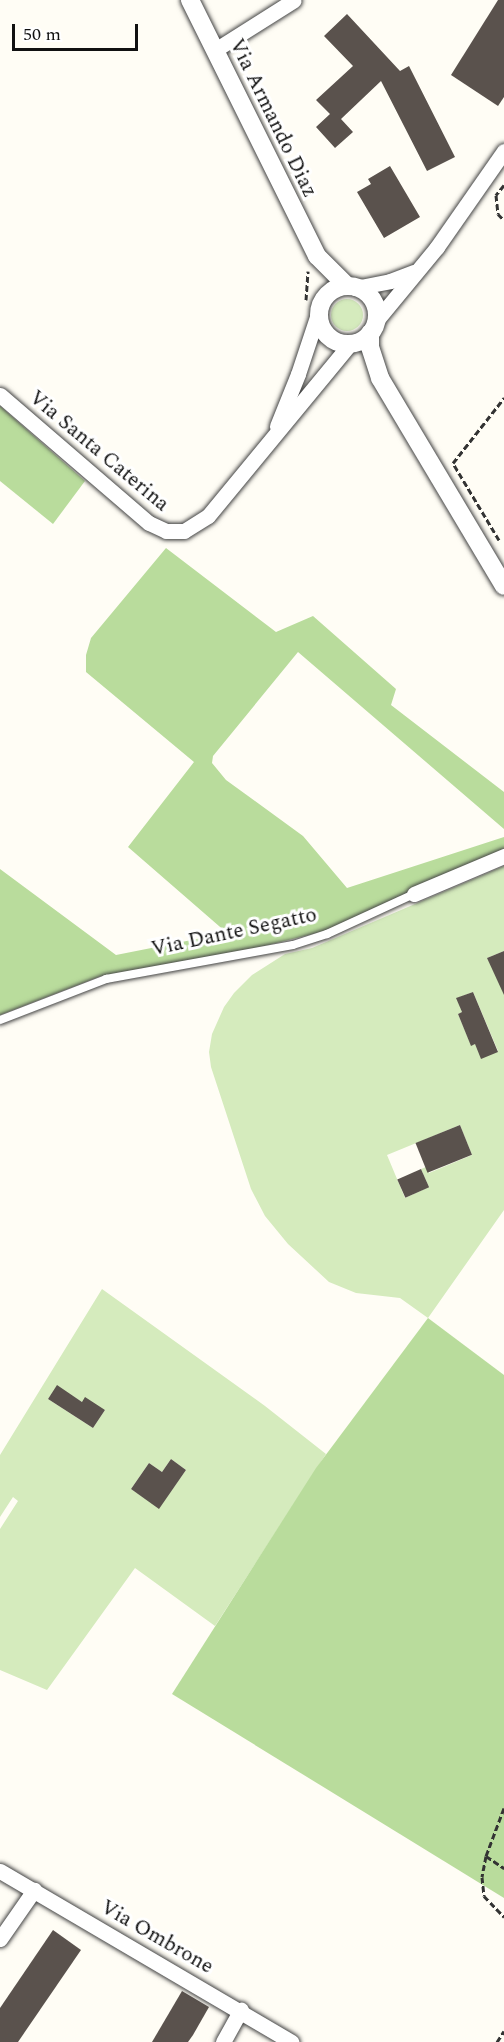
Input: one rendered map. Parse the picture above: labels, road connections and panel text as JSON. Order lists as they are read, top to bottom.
{
  "streets": {
    "street": [
      "Via Armando Diaz",
      "Via Santa Caterina",
      "Via Dante Segatto",
      "Via Ombrone"
    ]
  },
  "crossings": [
    ["Via Armando Diaz", "Via Santa Caterina"]
  ],
  "scale_bar": "50 m"
}
